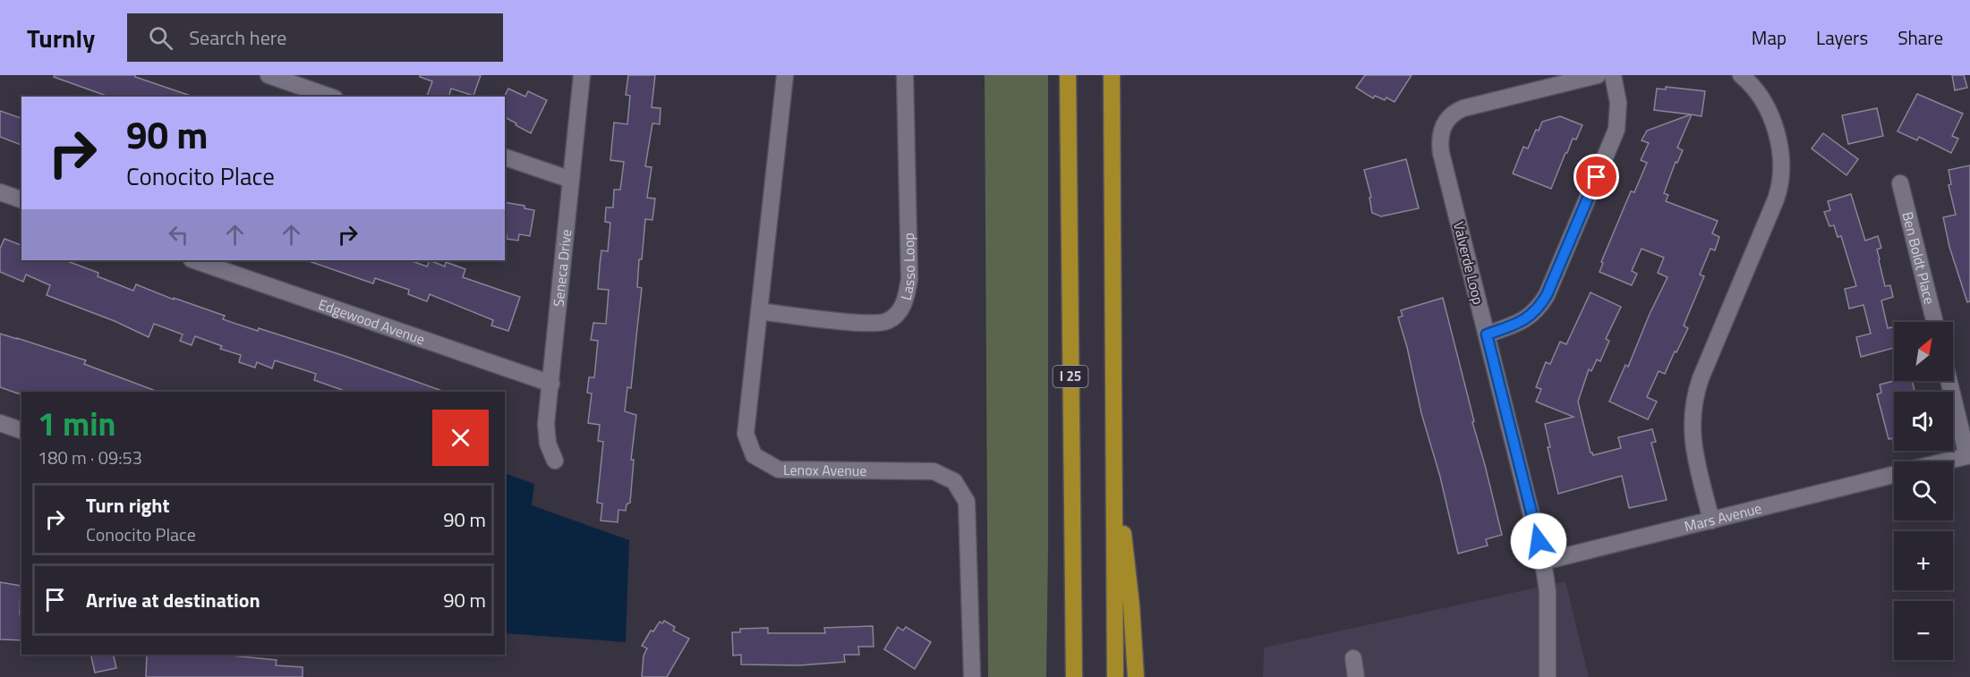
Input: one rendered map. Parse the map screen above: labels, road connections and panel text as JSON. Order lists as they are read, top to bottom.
{
  "streets": {
    "highway": ["I 25"],
    "street": [
      "Ben Boldt Place",
      "Valverde Loop",
      "Lasso Loop",
      "Seneca Drive",
      "Edgewood Avenue",
      "Lenox Avenue",
      "Mars Avenue"
    ]
  },
  "crossings": [
    ["Valverde Loop", "Mars Avenue"],
    ["Lasso Loop", "Lenox Avenue"],
    ["Seneca Drive", "Edgewood Avenue"]
  ],
  "north": "top right",
  "page": {
    "header": "Turnly",
    "search": "Search here",
    "nav": ["Map", "Layers", "Share"],
    "turn": ["90 m", "Conocito Place"],
    "map_buttons": ["+", "−"],
    "heading": ["1 min", "180 m · 09:53"],
    "list": [
      {
        "name": "Turn right",
        "note": "Conocito Place",
        "value": "90 m"
      },
      {
        "name": "Arrive at destination",
        "value": "90 m"
      }
    ]
  }
}
